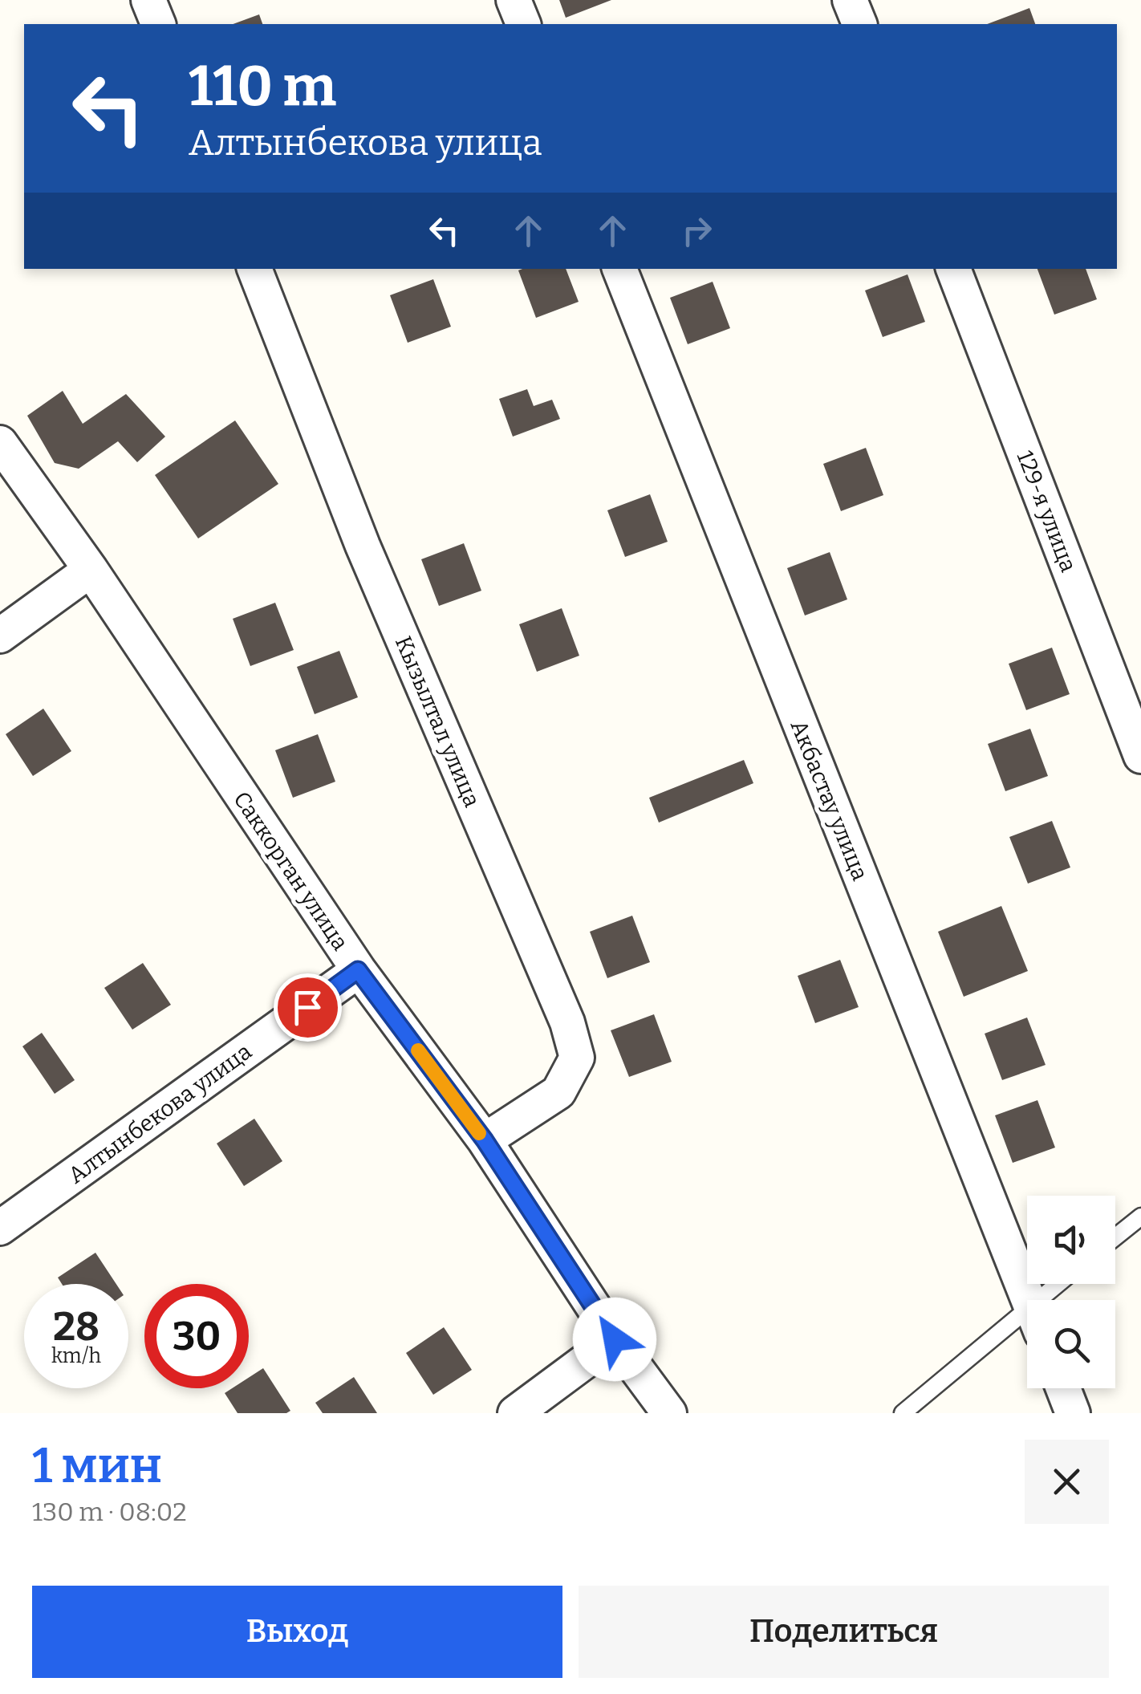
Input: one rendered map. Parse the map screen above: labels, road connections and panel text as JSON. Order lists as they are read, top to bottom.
{
  "streets": {
    "street": [
      "129-я улица",
      "Кызылтал улица",
      "Акбастау улица",
      "Саккорган улица",
      "Алтынбекова улица"
    ]
  },
  "crossings": [
    ["Кызылтал улица", "Саккорган улица"],
    ["Саккорган улица", "Алтынбекова улица"]
  ],
  "page": {
    "turn": ["110 m", "Алтынбекова улица"],
    "speed": "28 km/h",
    "limit": "30",
    "heading": ["1 мин", "130 m · 08:02"],
    "buttons": ["Выход", "Поделиться"]
  }
}
